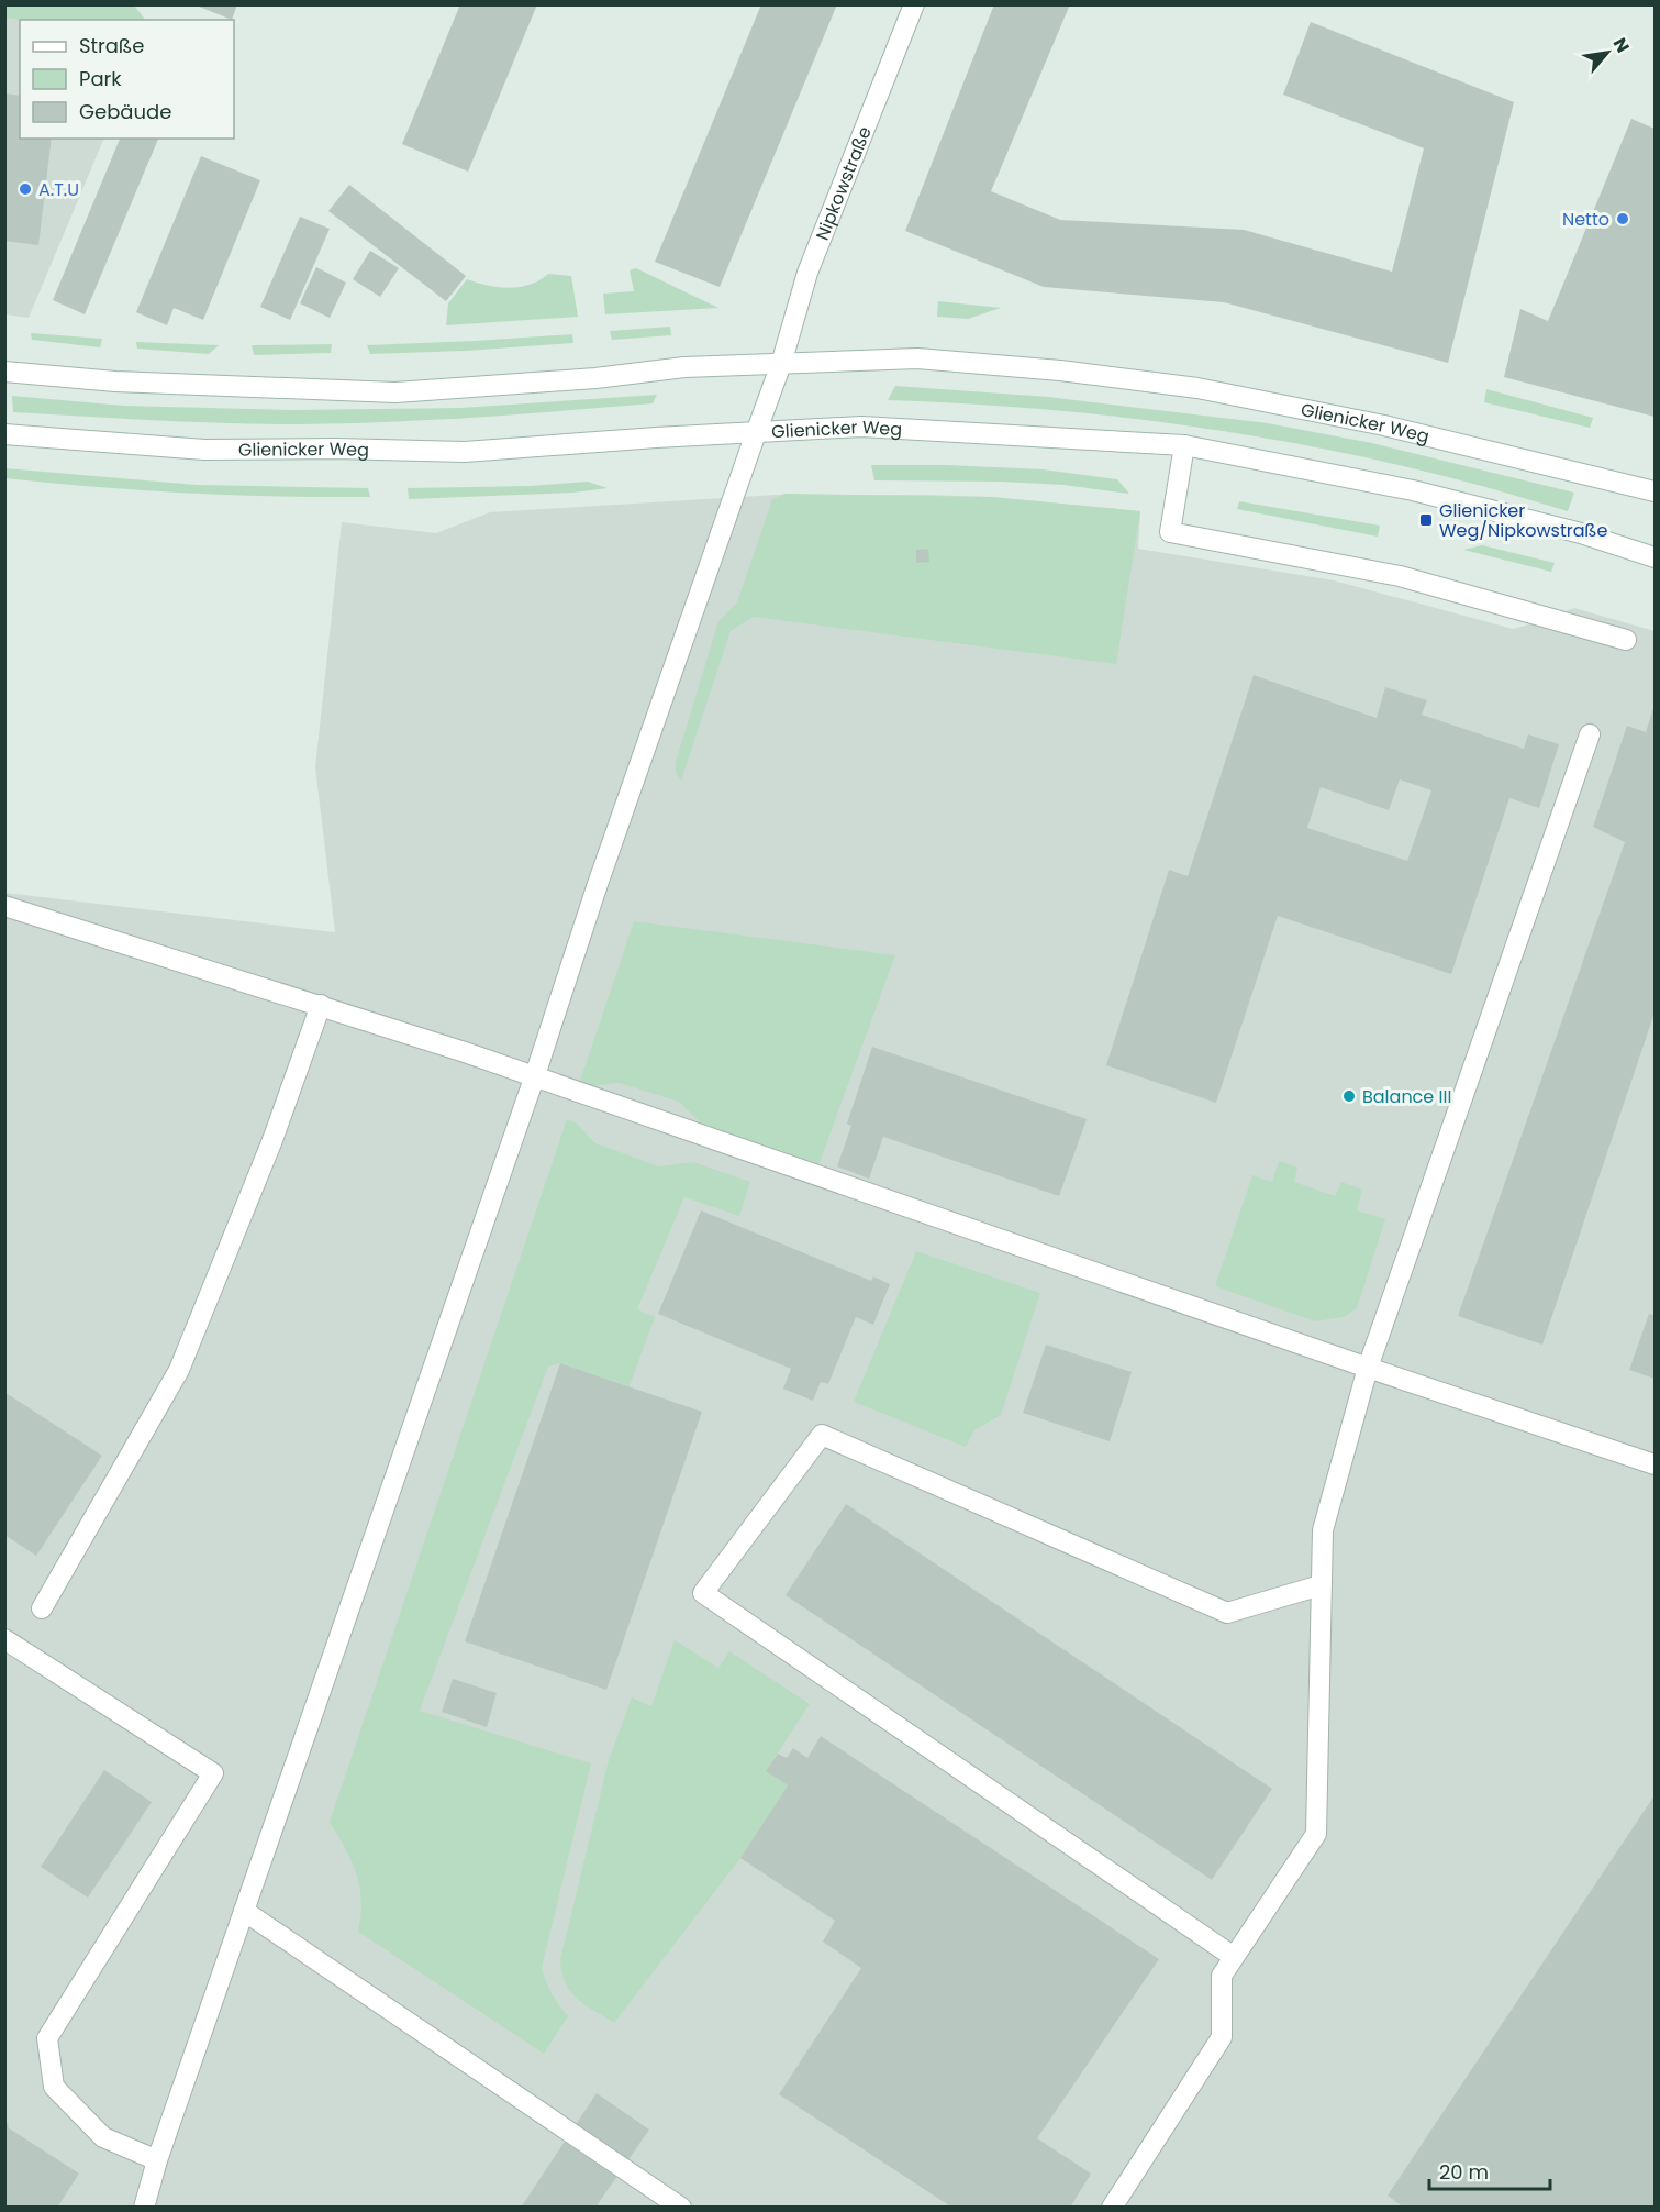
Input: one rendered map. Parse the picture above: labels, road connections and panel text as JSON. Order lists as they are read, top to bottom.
{
  "streets": {
    "main road": ["Nipkowstraße", "Glienicker Weg"]
  },
  "crossings": [
    ["Nipkowstraße", "Glienicker Weg"]
  ],
  "places": {
    "other": ["A.T.U", "Netto", "Balance III"],
    "transit": ["Glienicker Weg/Nipkowstraße"]
  },
  "legend": ["Straße", "Park", "Gebäude"],
  "scale_bar": "20 m",
  "north": "top right"
}
